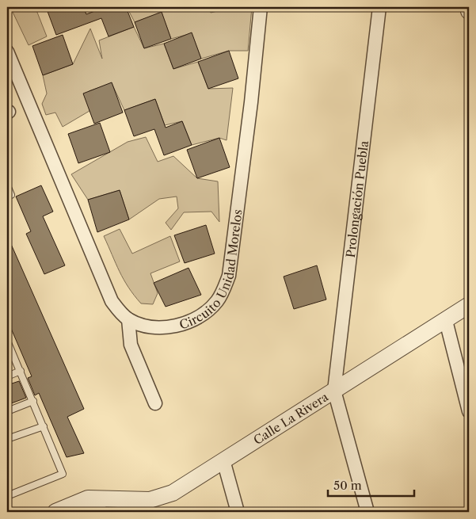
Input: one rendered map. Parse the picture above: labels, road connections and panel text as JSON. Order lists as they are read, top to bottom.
{
  "streets": {
    "street": ["Prolongación Puebla", "Circuito Unidad Morelos", "Calle La Rivera"]
  },
  "crossings": [
    ["Prolongación Puebla", "Calle La Rivera"]
  ],
  "scale_bar": "50 m"
}
